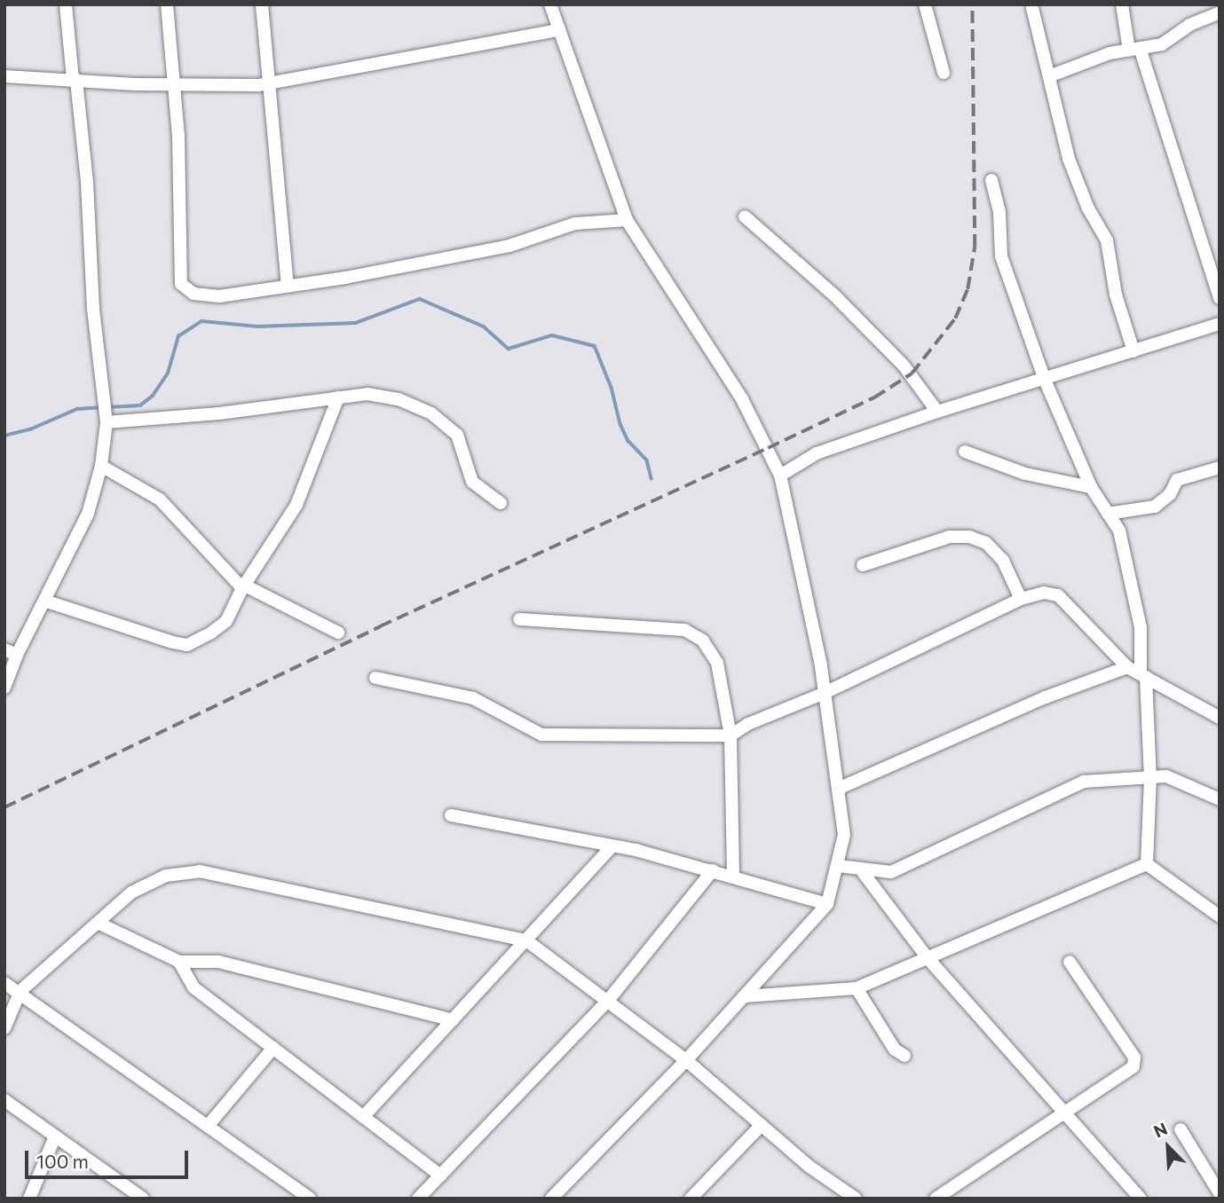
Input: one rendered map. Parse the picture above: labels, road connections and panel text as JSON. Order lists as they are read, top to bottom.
{
  "scale_bar": "100 m",
  "north": "top left"
}
